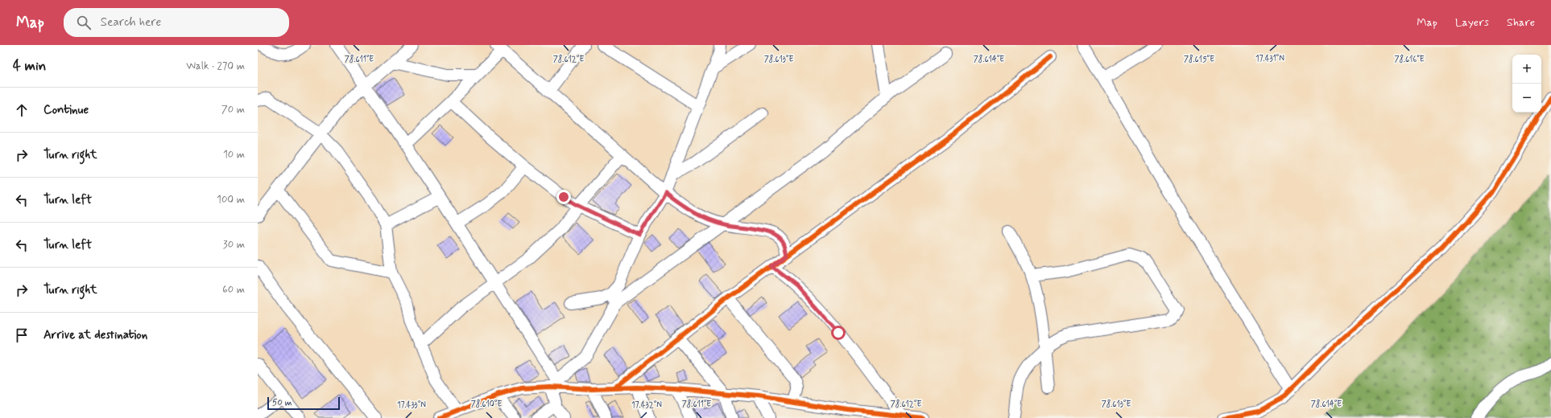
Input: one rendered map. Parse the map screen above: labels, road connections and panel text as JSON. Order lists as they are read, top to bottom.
{
  "scale_bar": "50 m",
  "page": {
    "header": "Map",
    "search": "Search here",
    "nav": ["Map", "Layers", "Share"],
    "heading": ["4 min", "Walk · 270 m"],
    "map_buttons": ["+", "−"],
    "list": [
      ["Continue", "70 m"],
      ["Turn right", "10 m"],
      ["Turn left", "100 m"],
      ["Turn left", "30 m"],
      ["Turn right", "60 m"],
      "Arrive at destination"
    ],
    "scale": "50 m"
  },
  "coordinates": [
    "17.431°N",
    "78.611°E",
    "78.612°E",
    "78.613°E",
    "78.614°E",
    "78.615°E",
    "78.616°E",
    "78.610°E",
    "17.433°N",
    "17.432°N"
  ]
}
